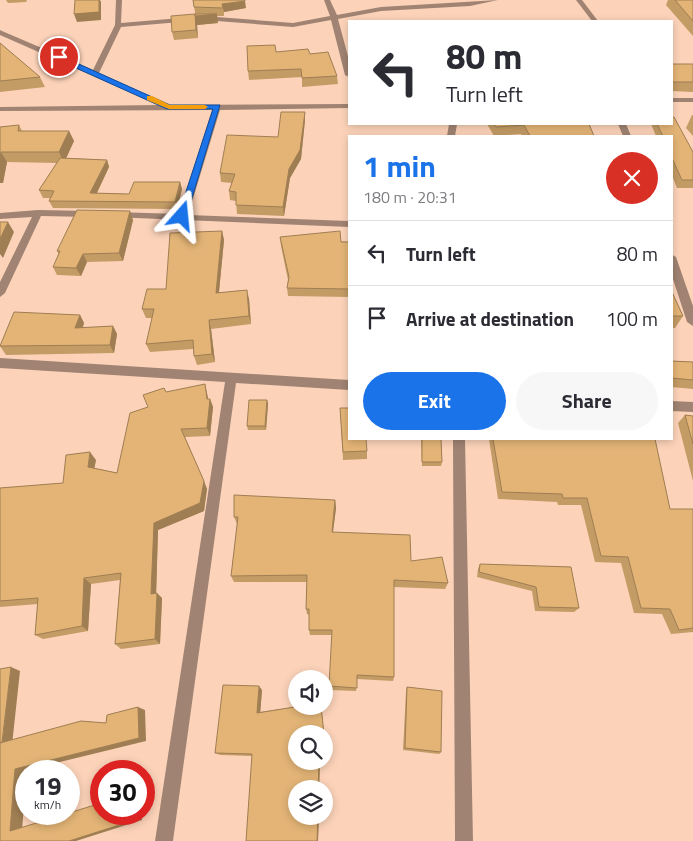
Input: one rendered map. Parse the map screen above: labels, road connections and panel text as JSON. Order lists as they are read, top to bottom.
{
  "page": {
    "turn": ["80 m", "Turn left"],
    "heading": ["1 min", "180 m · 20:31"],
    "list": [
      {
        "name": "Turn left",
        "value": "80 m"
      },
      {
        "name": "Arrive at destination",
        "value": "100 m"
      }
    ],
    "buttons": ["Exit", "Share"],
    "speed": "19 km/h",
    "limit": "30"
  }
}
